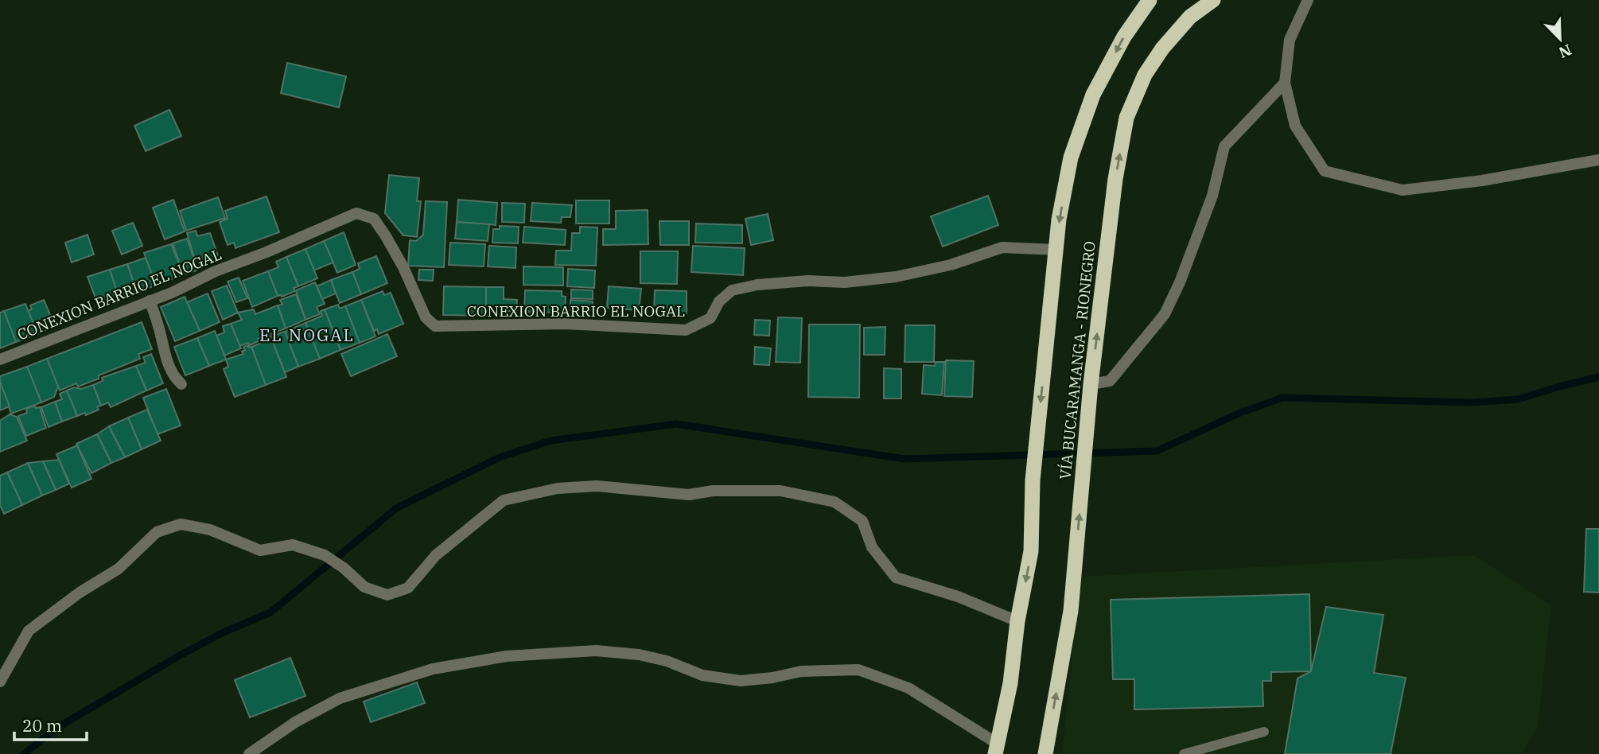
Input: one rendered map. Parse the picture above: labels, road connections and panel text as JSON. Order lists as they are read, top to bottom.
{
  "streets": {
    "highway": ["VÍA BUCARAMANGA - RIONEGRO"],
    "street": ["CONEXION BARRIO EL NOGAL"]
  },
  "crossings": [
    ["CONEXION BARRIO EL NOGAL", "VÍA BUCARAMANGA - RIONEGRO"]
  ],
  "districts": ["EL NOGAL"],
  "scale_bar": "20 m",
  "north": "bottom right"
}
